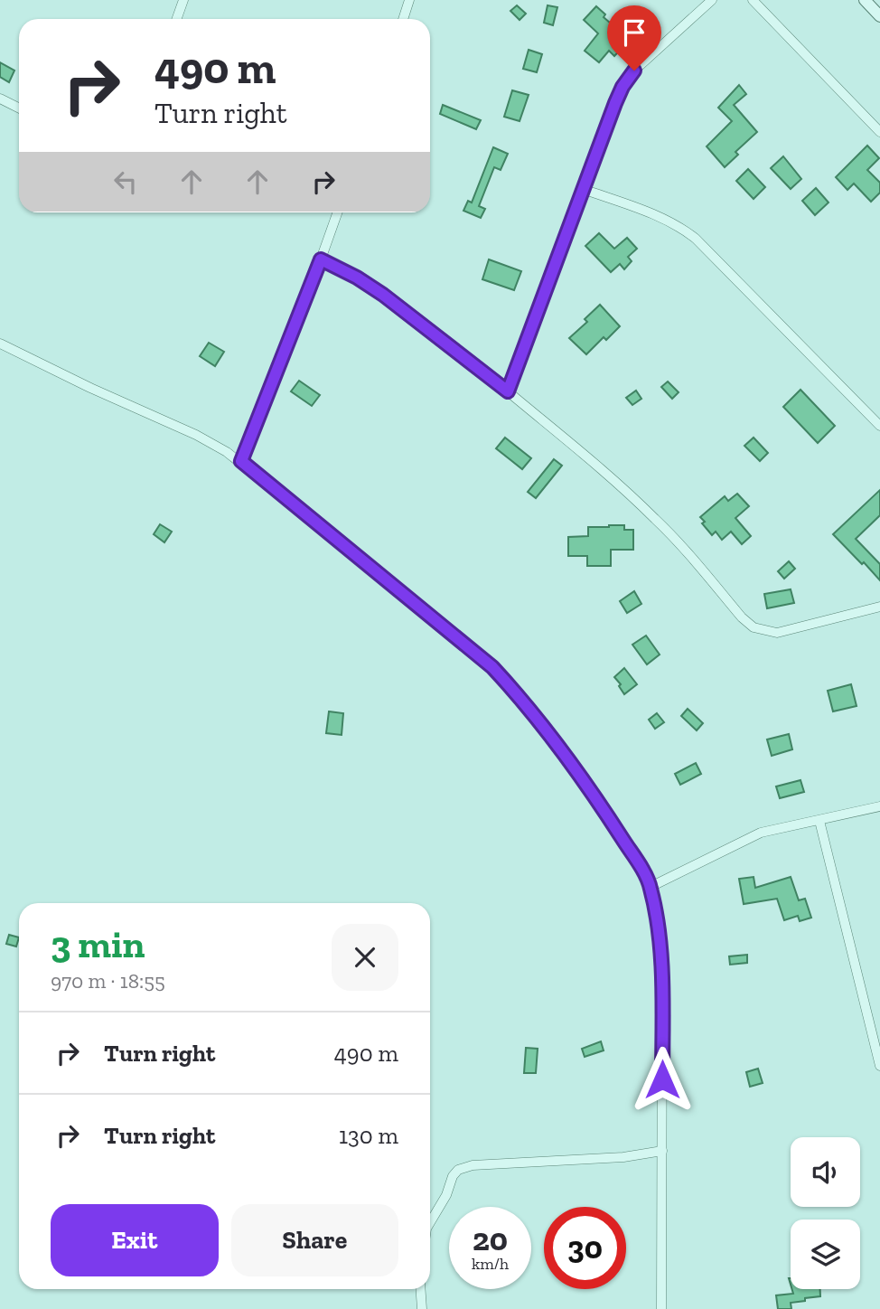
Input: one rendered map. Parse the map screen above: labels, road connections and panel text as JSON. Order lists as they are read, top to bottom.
{
  "page": {
    "turn": ["490 m", "Turn right"],
    "heading": ["3 min", "970 m · 18:55"],
    "list": [
      {
        "name": "Turn right",
        "value": "490 m"
      },
      {
        "name": "Turn right",
        "value": "130 m"
      }
    ],
    "buttons": ["Exit", "Share"],
    "speed": "20 km/h",
    "limit": "30"
  }
}
